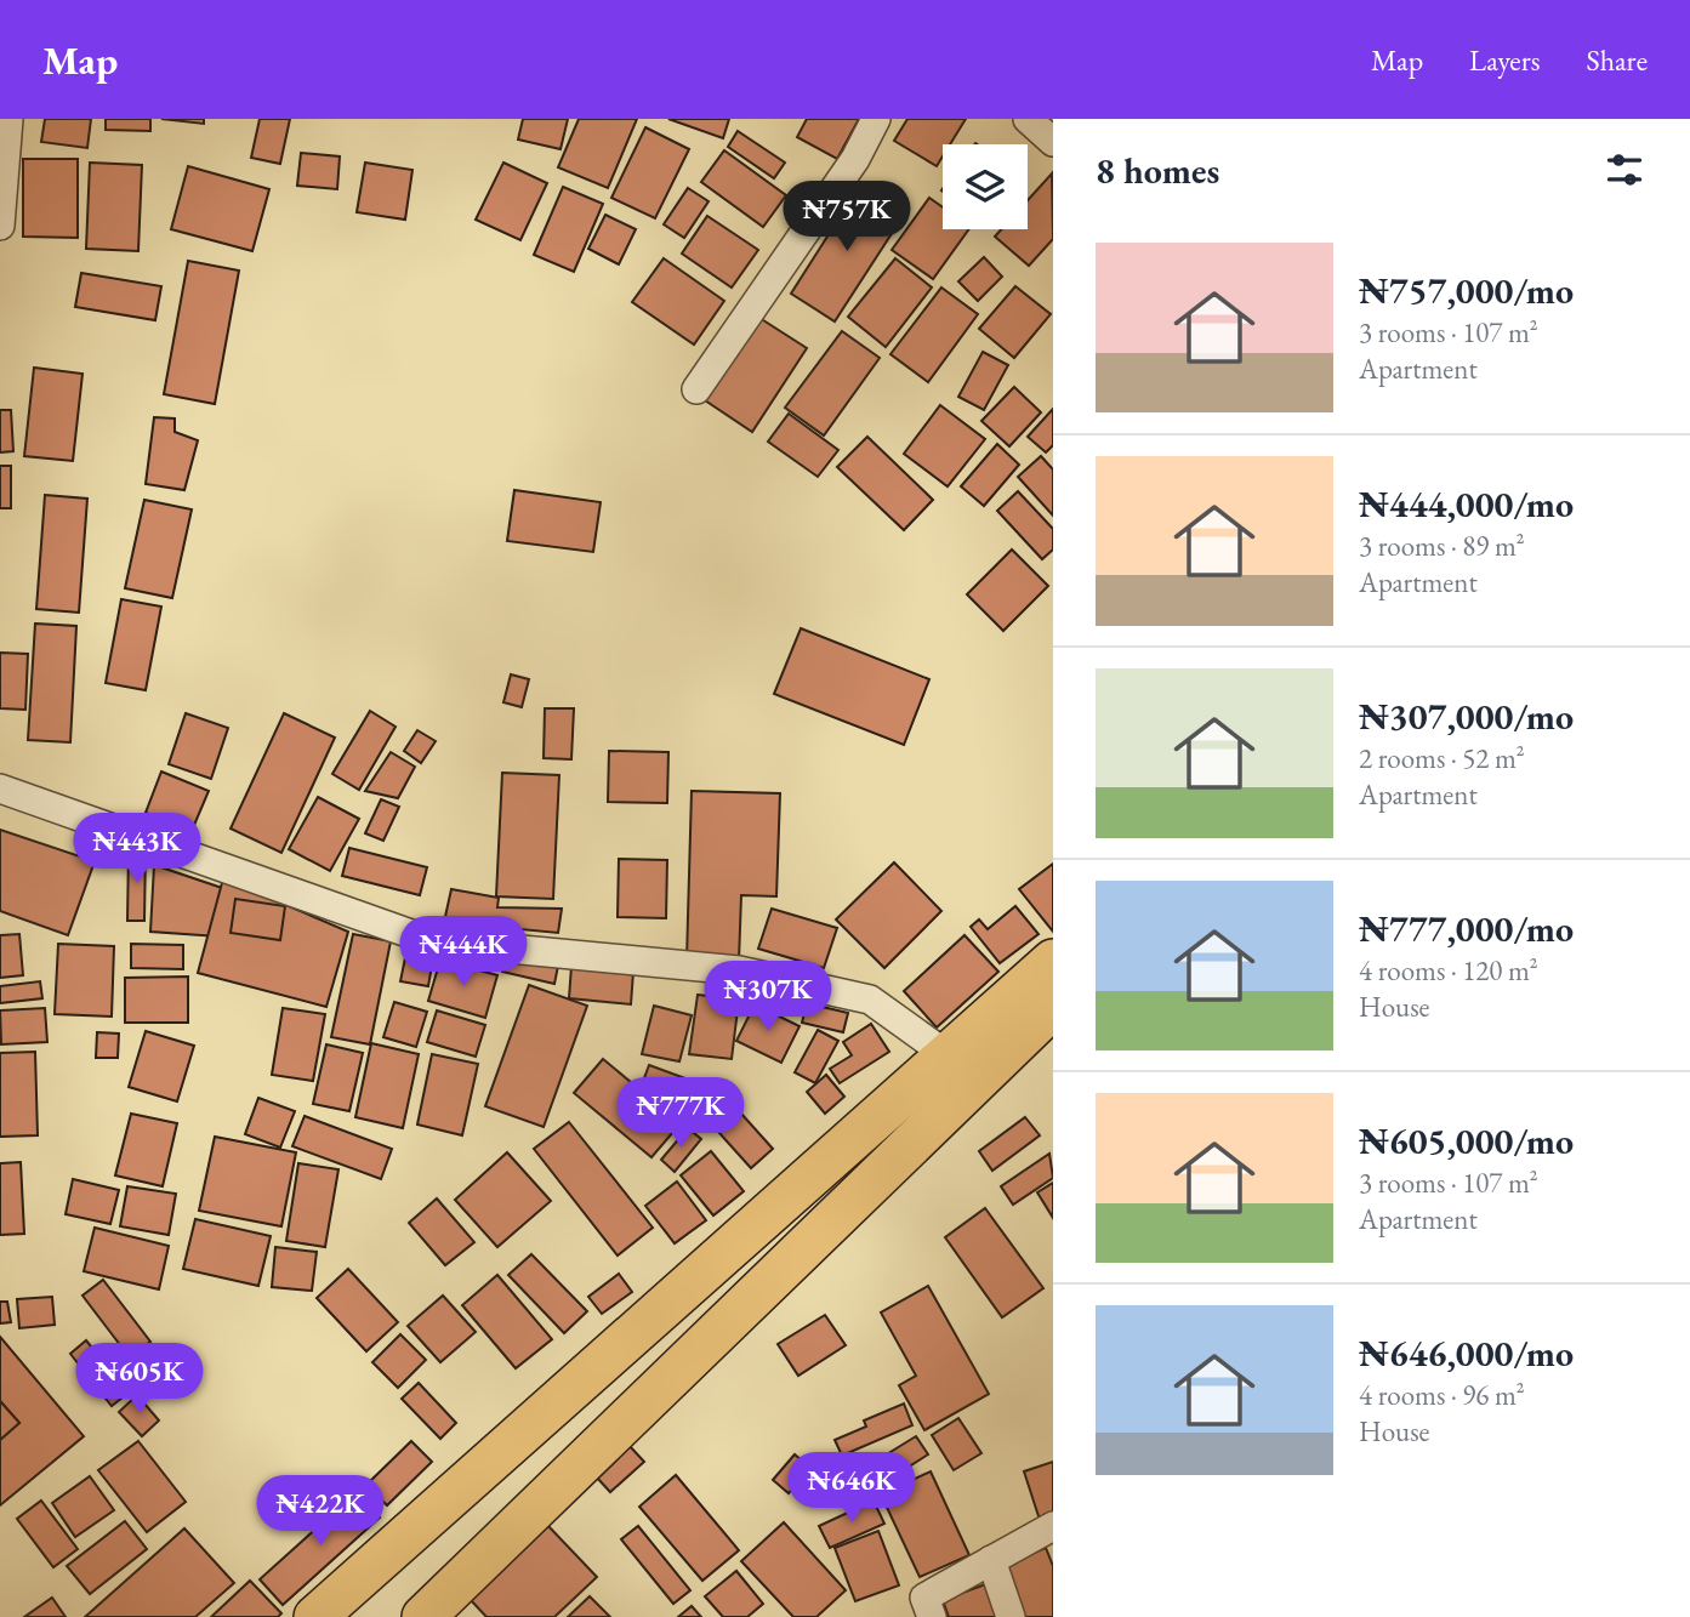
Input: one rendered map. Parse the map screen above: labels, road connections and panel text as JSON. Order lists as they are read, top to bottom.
{
  "page": {
    "header": "Map",
    "nav": ["Map", "Layers", "Share"],
    "heading": "8 homes",
    "price": [
      "₦757K",
      "₦443K",
      "₦444K",
      "₦307K",
      "₦777K",
      "₦605K",
      "₦646K",
      "₦422K"
    ],
    "list": [
      {
        "name": "₦757,000/mo",
        "note": "3 rooms · 107 m² · Apartment"
      },
      {
        "name": "₦444,000/mo",
        "note": "3 rooms · 89 m² · Apartment"
      },
      {
        "name": "₦307,000/mo",
        "note": "2 rooms · 52 m² · Apartment"
      },
      {
        "name": "₦777,000/mo",
        "note": "4 rooms · 120 m² · House"
      },
      {
        "name": "₦605,000/mo",
        "note": "3 rooms · 107 m² · Apartment"
      },
      {
        "name": "₦646,000/mo",
        "note": "4 rooms · 96 m² · House"
      }
    ]
  }
}
